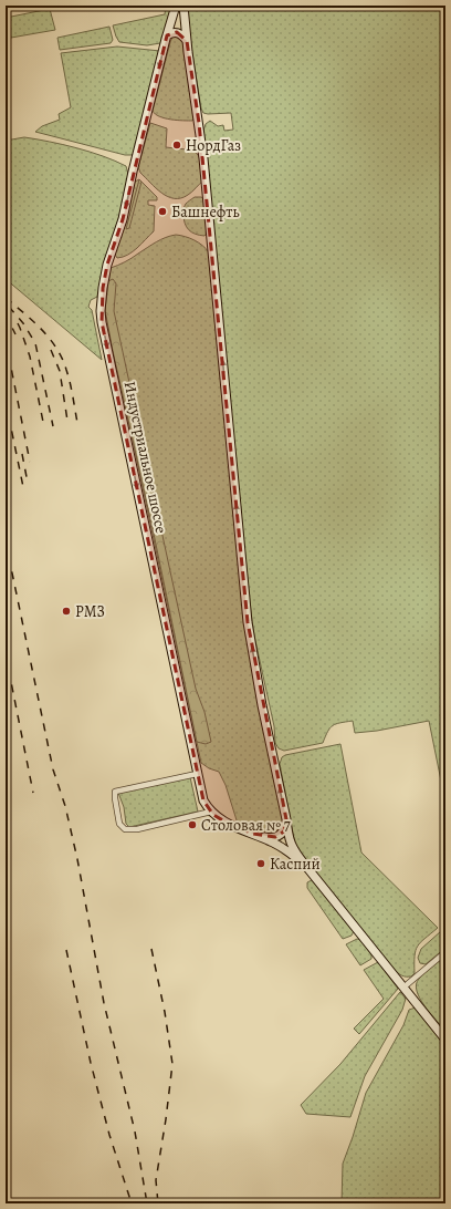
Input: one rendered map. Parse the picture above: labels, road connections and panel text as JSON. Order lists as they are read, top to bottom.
{
  "streets": {
    "main road": ["Индустриальное шоссе"]
  },
  "places": [
    "НордГаз",
    "Башнефть",
    "РМЗ",
    "Столовая № 7",
    "Каспий"
  ]
}
